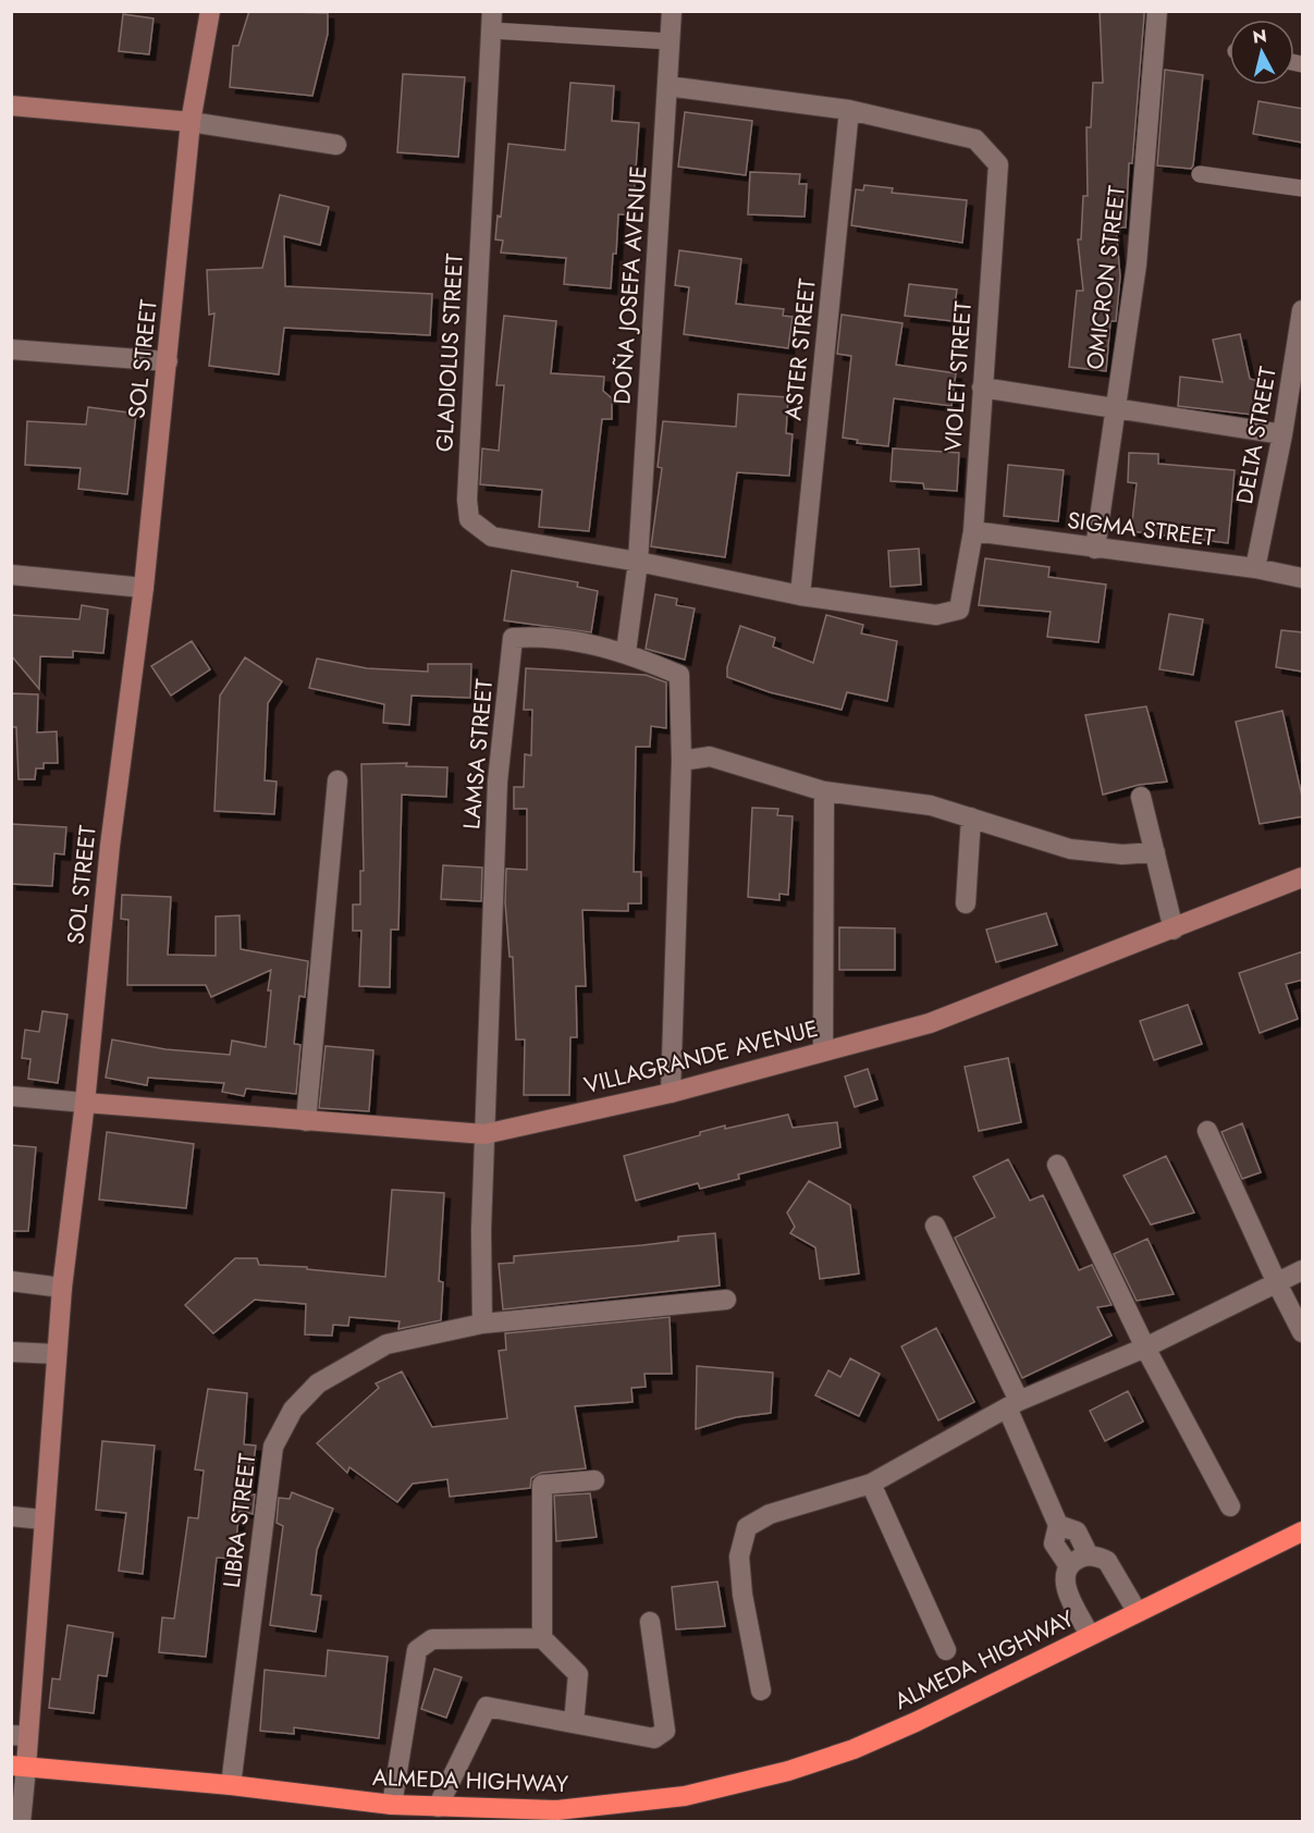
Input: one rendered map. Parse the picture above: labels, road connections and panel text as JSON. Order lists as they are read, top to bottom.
{
  "streets": {
    "highway": ["ALMEDA HIGHWAY"],
    "street": [
      "OMICRON STREET",
      "DOÑA JOSEFA AVENUE",
      "ASTER STREET",
      "GLADIOLUS STREET",
      "SOL STREET",
      "VIOLET STREET",
      "DELTA STREET",
      "SIGMA STREET",
      "LAMSA STREET",
      "VILLAGRANDE AVENUE",
      "LIBRA STREET"
    ]
  },
  "crossings": [
    ["OMICRON STREET", "SIGMA STREET"],
    ["DOÑA JOSEFA AVENUE", "GLADIOLUS STREET"],
    ["DOÑA JOSEFA AVENUE", "VIOLET STREET"],
    ["DOÑA JOSEFA AVENUE", "LAMSA STREET"],
    ["ASTER STREET", "VIOLET STREET"],
    ["GLADIOLUS STREET", "VIOLET STREET"],
    ["SOL STREET", "VILLAGRANDE AVENUE"],
    ["SOL STREET", "ALMEDA HIGHWAY"],
    ["VIOLET STREET", "SIGMA STREET"],
    ["DELTA STREET", "SIGMA STREET"],
    ["LAMSA STREET", "VILLAGRANDE AVENUE"],
    ["LIBRA STREET", "ALMEDA HIGHWAY"]
  ],
  "north": "top"
}
